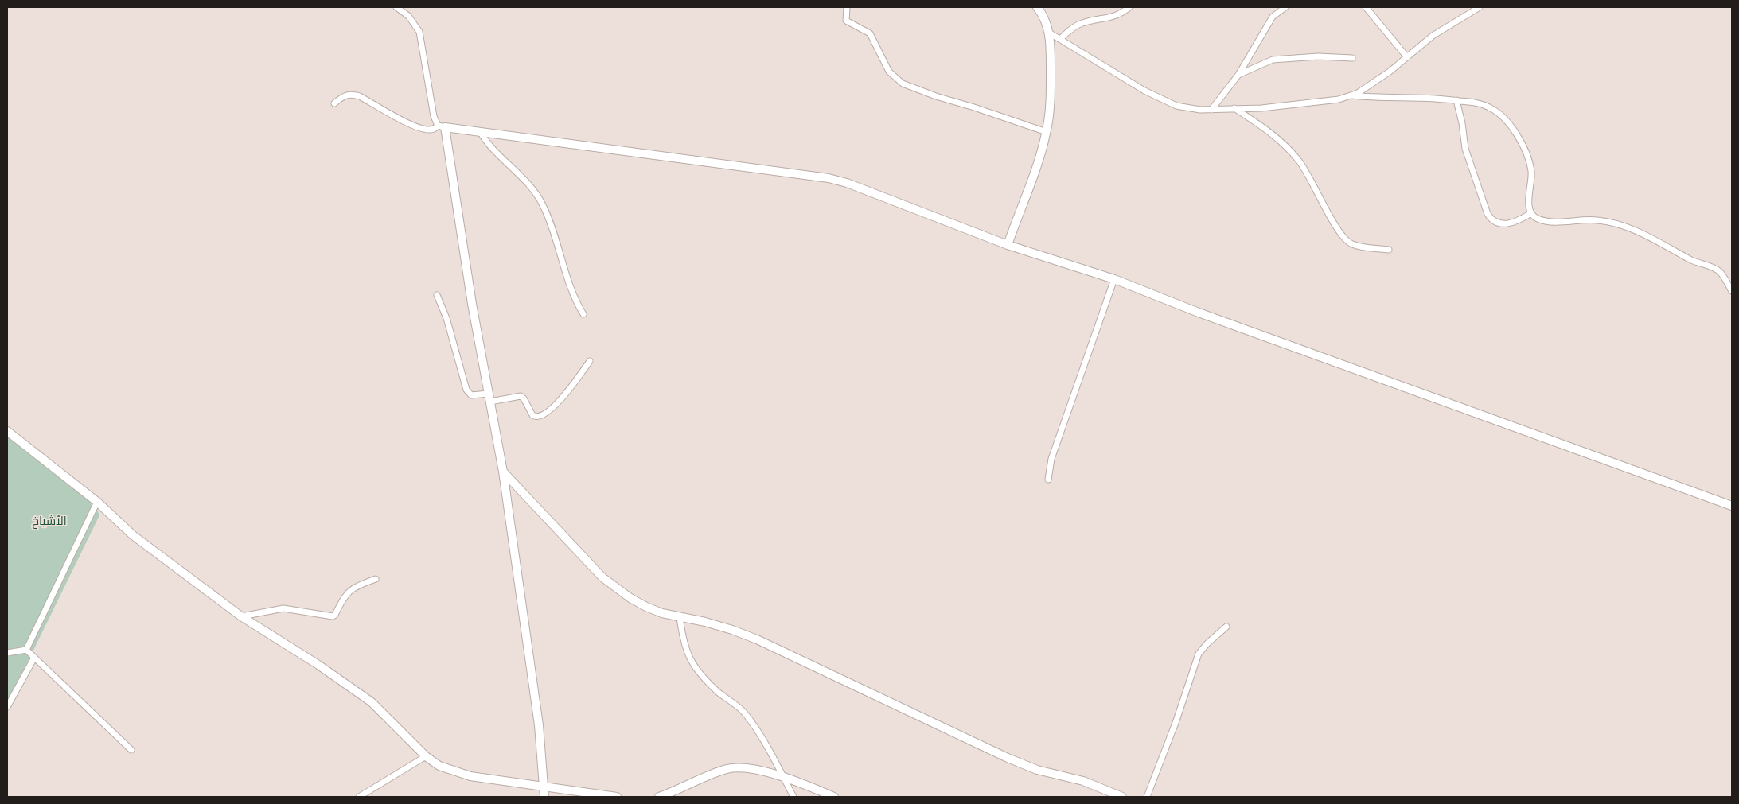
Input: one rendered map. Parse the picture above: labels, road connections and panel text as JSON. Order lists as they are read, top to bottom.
{
  "parks": ["الأشياخ"]
}
